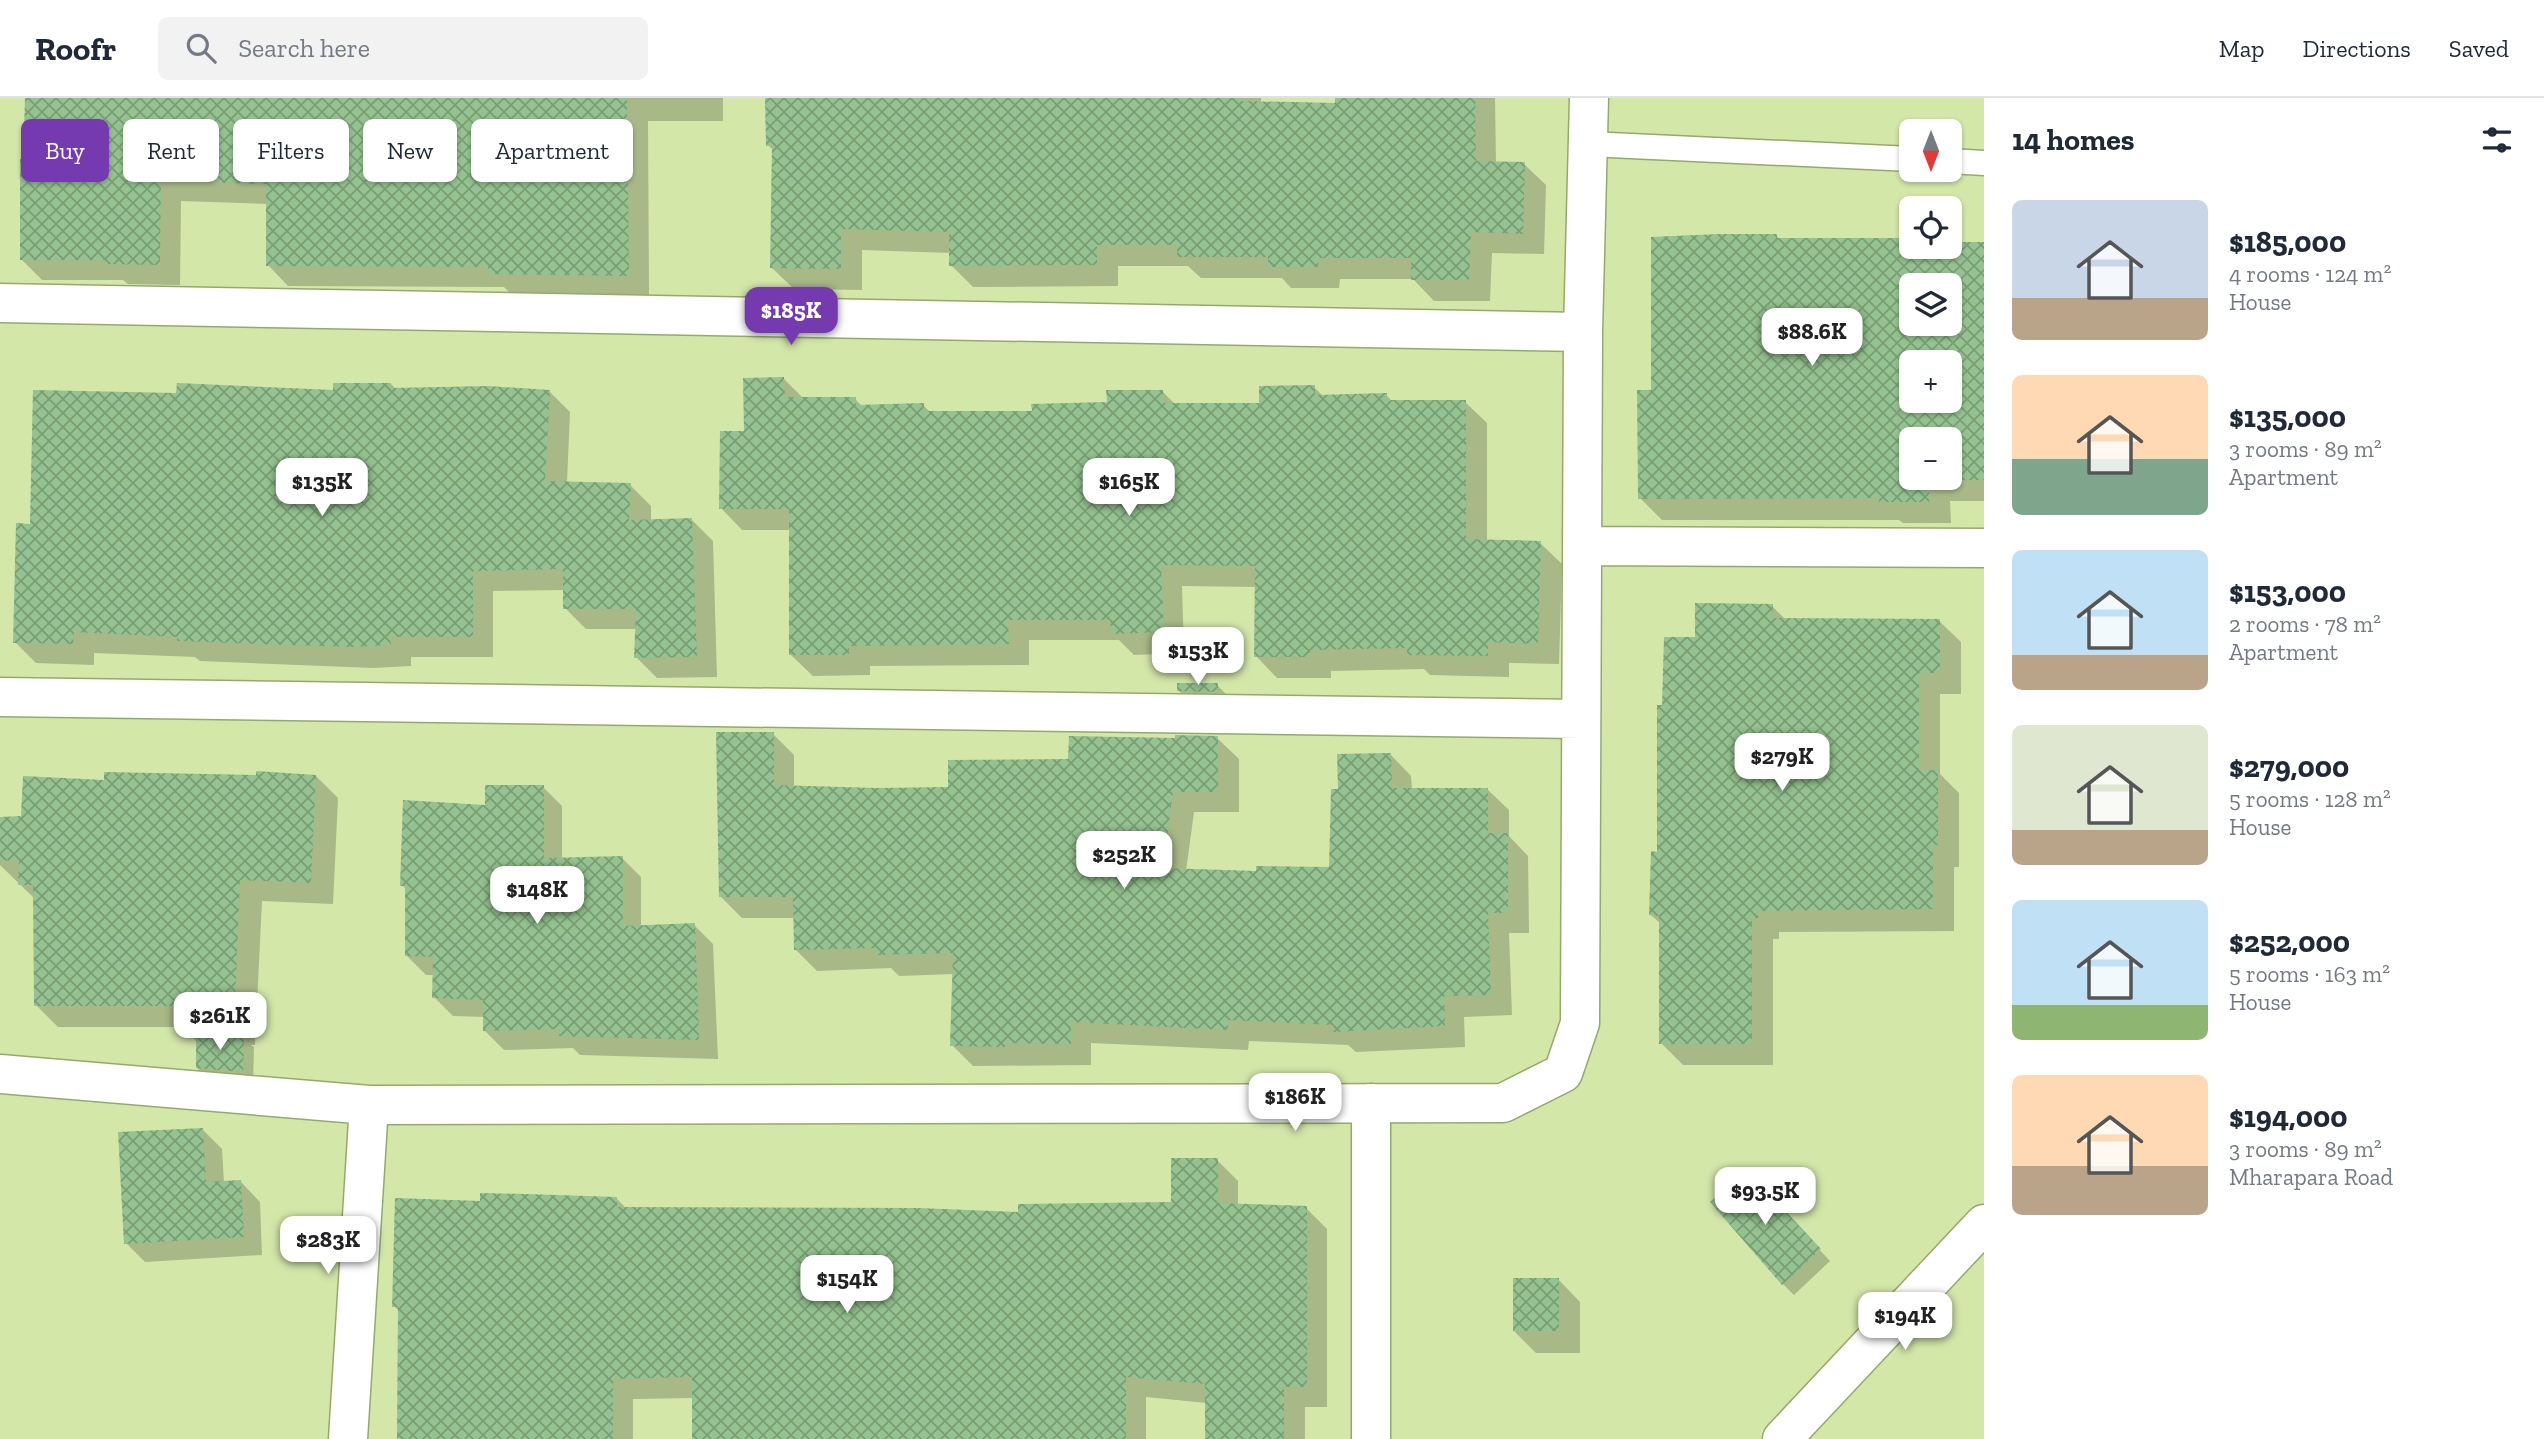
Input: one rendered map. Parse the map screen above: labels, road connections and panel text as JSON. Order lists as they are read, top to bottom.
{
  "north": "bottom",
  "page": {
    "header": "Roofr",
    "search": "Search here",
    "nav": ["Map", "Directions", "Saved"],
    "heading": "14 homes",
    "map_buttons": ["+", "−"],
    "chip": [
      "Buy",
      "Rent",
      "Filters",
      "New",
      "Apartment"
    ],
    "list": [
      {
        "name": "$185,000",
        "note": "4 rooms · 124 m² · House"
      },
      {
        "name": "$135,000",
        "note": "3 rooms · 89 m² · Apartment"
      },
      {
        "name": "$153,000",
        "note": "2 rooms · 78 m² · Apartment"
      },
      {
        "name": "$279,000",
        "note": "5 rooms · 128 m² · House"
      },
      {
        "name": "$252,000",
        "note": "5 rooms · 163 m² · House"
      },
      {
        "name": "$194,000",
        "note": "3 rooms · 89 m² · Mharapara Road"
      }
    ],
    "price": [
      "$185K",
      "$88.6K",
      "$135K",
      "$165K",
      "$153K",
      "$279K",
      "$252K",
      "$148K",
      "$261K",
      "$186K",
      "$93.5K",
      "$283K",
      "$154K",
      "$194K"
    ]
  }
}
